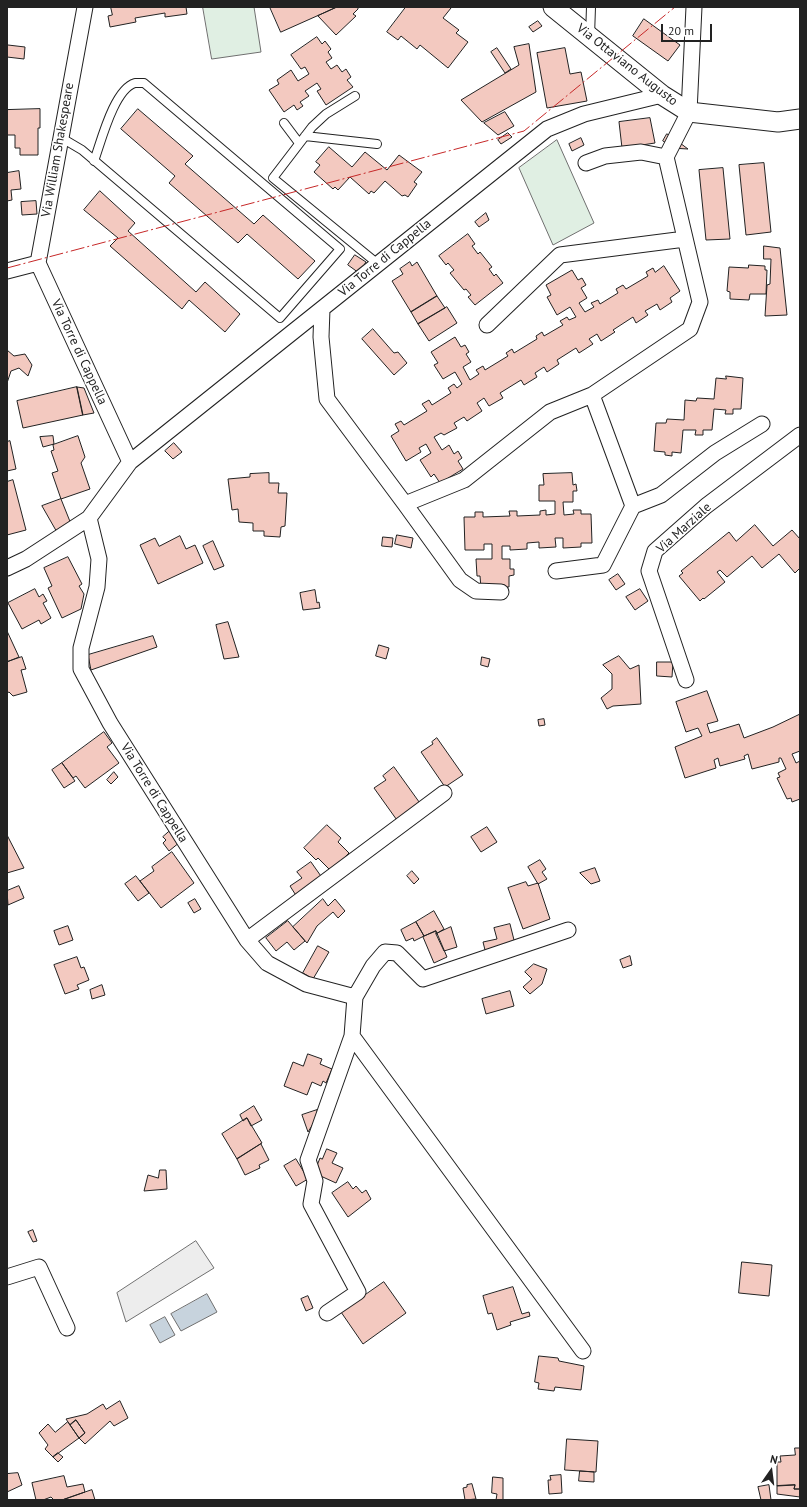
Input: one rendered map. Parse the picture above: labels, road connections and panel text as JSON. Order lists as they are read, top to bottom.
{
  "streets": {
    "street": [
      "Via Ottaviano Augusto",
      "Via William Shakespeare",
      "Via Torre di Cappella",
      "Via Marziale"
    ]
  },
  "crossings": [
    ["Via Ottaviano Augusto", "Via Torre di Cappella"],
    ["Via William Shakespeare", "Via Torre di Cappella"]
  ],
  "scale_bar": "20 m",
  "north": "top"
}
